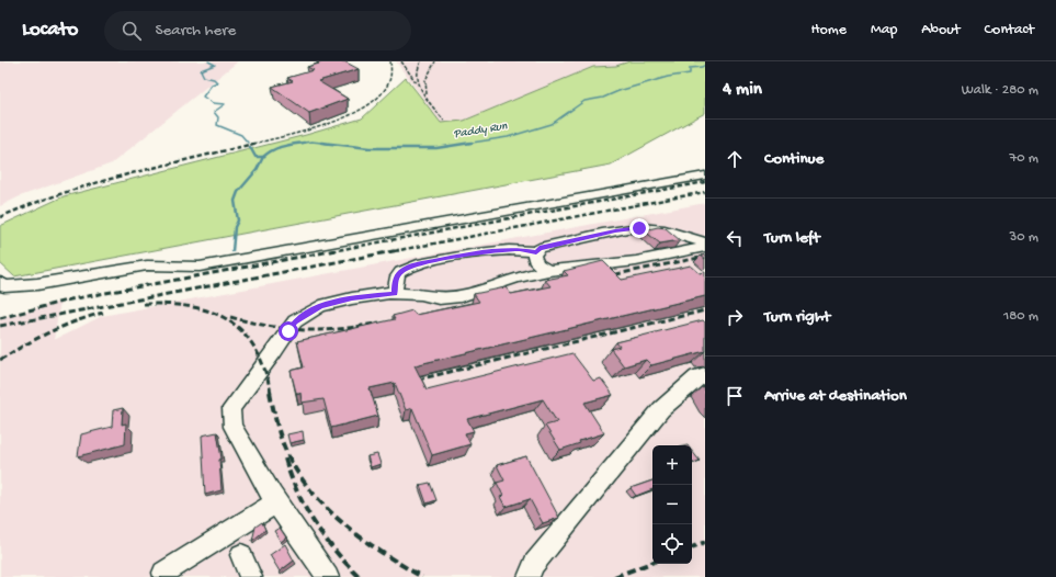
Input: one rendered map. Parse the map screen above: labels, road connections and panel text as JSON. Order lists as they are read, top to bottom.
{
  "water": ["Paddy Run"],
  "page": {
    "header": "Locato",
    "search": "Search here",
    "nav": [
      "Home",
      "Map",
      "About",
      "Contact"
    ],
    "heading": ["4 min", "Walk · 280 m"],
    "list": [
      ["Continue", "70 m"],
      ["Turn left", "30 m"],
      ["Turn right", "180 m"],
      "Arrive at destination"
    ],
    "map_buttons": ["+", "−"]
  }
}
